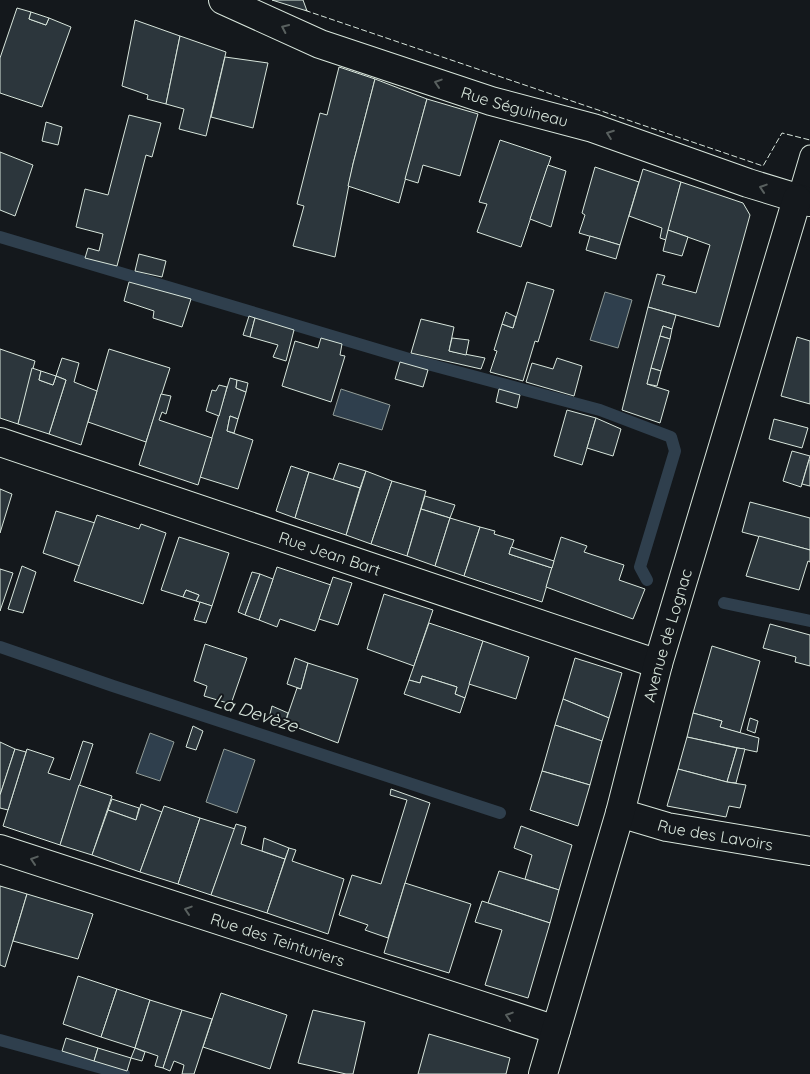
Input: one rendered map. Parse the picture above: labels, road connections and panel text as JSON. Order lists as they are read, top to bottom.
{
  "streets": {
    "street": [
      "Rue Séguineau",
      "Rue Jean Bart",
      "Avenue de Lognac",
      "Rue des Lavoirs",
      "Rue des Teinturiers"
    ]
  },
  "crossings": [
    ["Rue Séguineau", "Avenue de Lognac"],
    ["Rue Jean Bart", "Avenue de Lognac"],
    ["Avenue de Lognac", "Rue des Lavoirs"],
    ["Avenue de Lognac", "Rue des Teinturiers"]
  ],
  "one_way": ["Rue Séguineau", "Rue des Teinturiers"],
  "water": ["La Devèze"]
}
